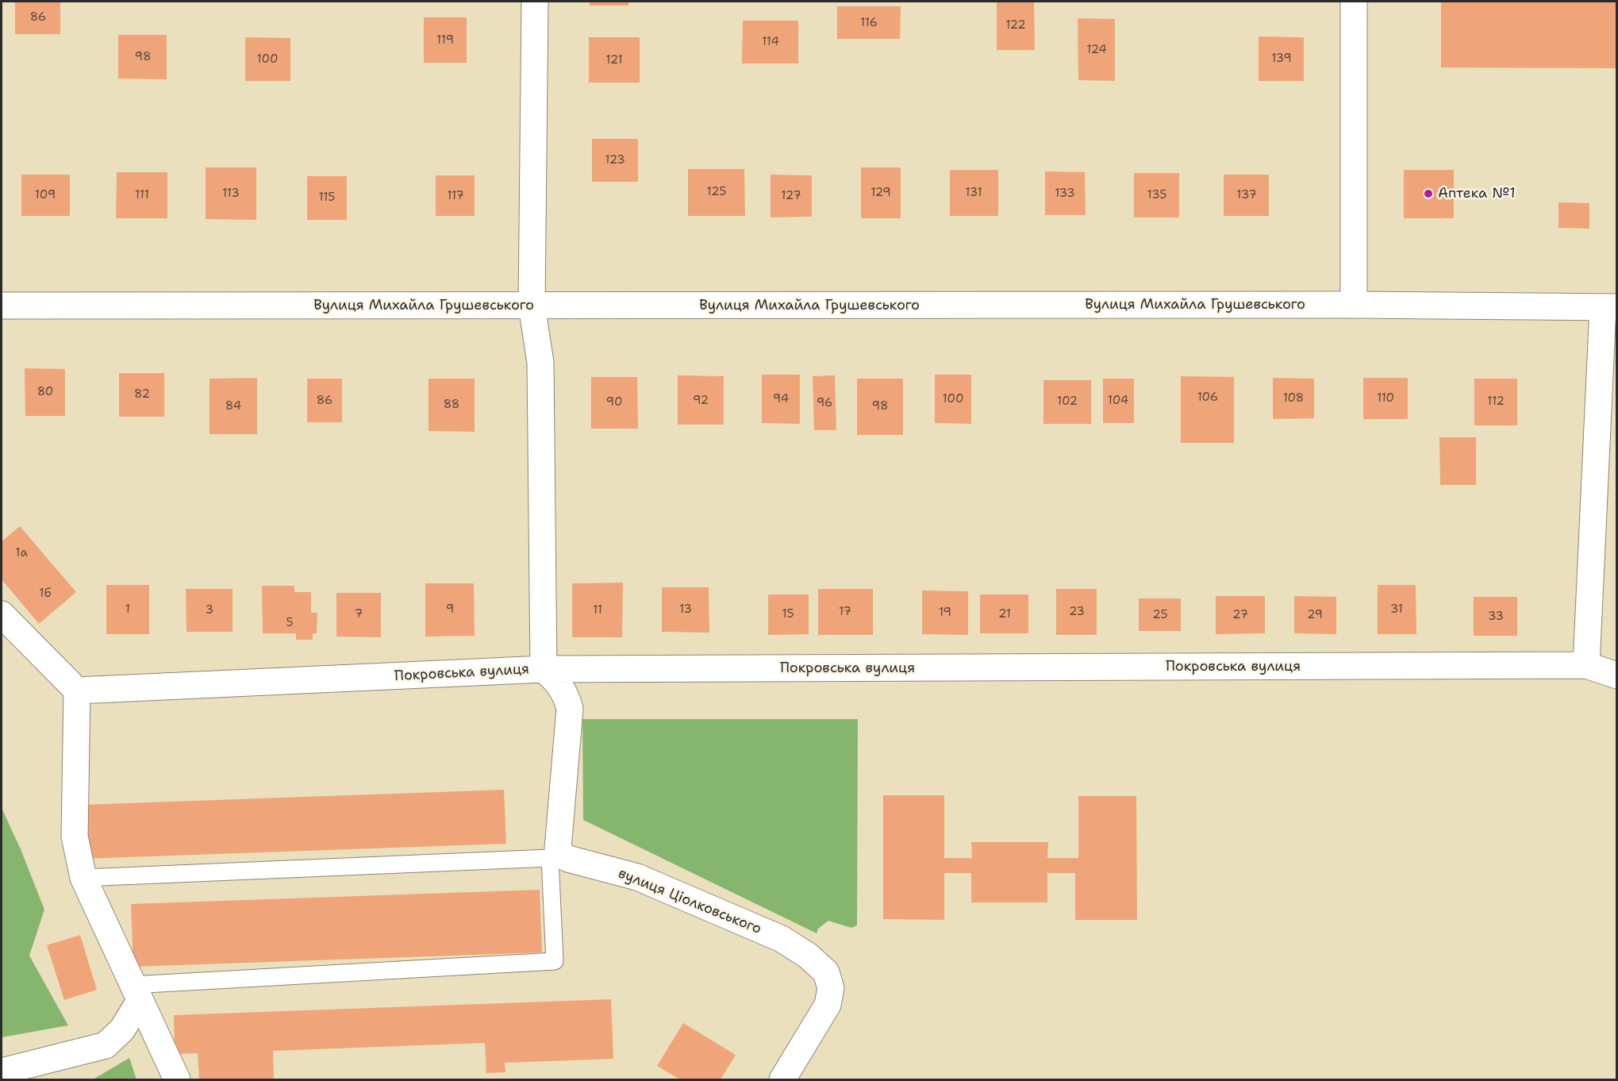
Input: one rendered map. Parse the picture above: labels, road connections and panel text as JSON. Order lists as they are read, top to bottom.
{
  "streets": {
    "street": ["Вулиця Михайла Грушевського", "Покровська вулиця", "вулиця Ціолковського"]
  },
  "places": ["Аптека №1"],
  "house_numbers": [
    "86",
    "116",
    "122",
    "119",
    "114",
    "124",
    "98",
    "139",
    "100",
    "121",
    "123",
    "125",
    "129",
    "131",
    "113",
    "133",
    "109",
    "111",
    "135",
    "137",
    "117",
    "127",
    "115",
    "80",
    "82",
    "106",
    "108",
    "110",
    "94",
    "100",
    "86",
    "92",
    "104",
    "102",
    "112",
    "90",
    "96",
    "88",
    "84",
    "98",
    "1а",
    "1б",
    "1",
    "9",
    "13",
    "31",
    "3",
    "11",
    "17",
    "23",
    "19",
    "7",
    "15",
    "21",
    "25",
    "27",
    "29",
    "33",
    "5"
  ]
}
